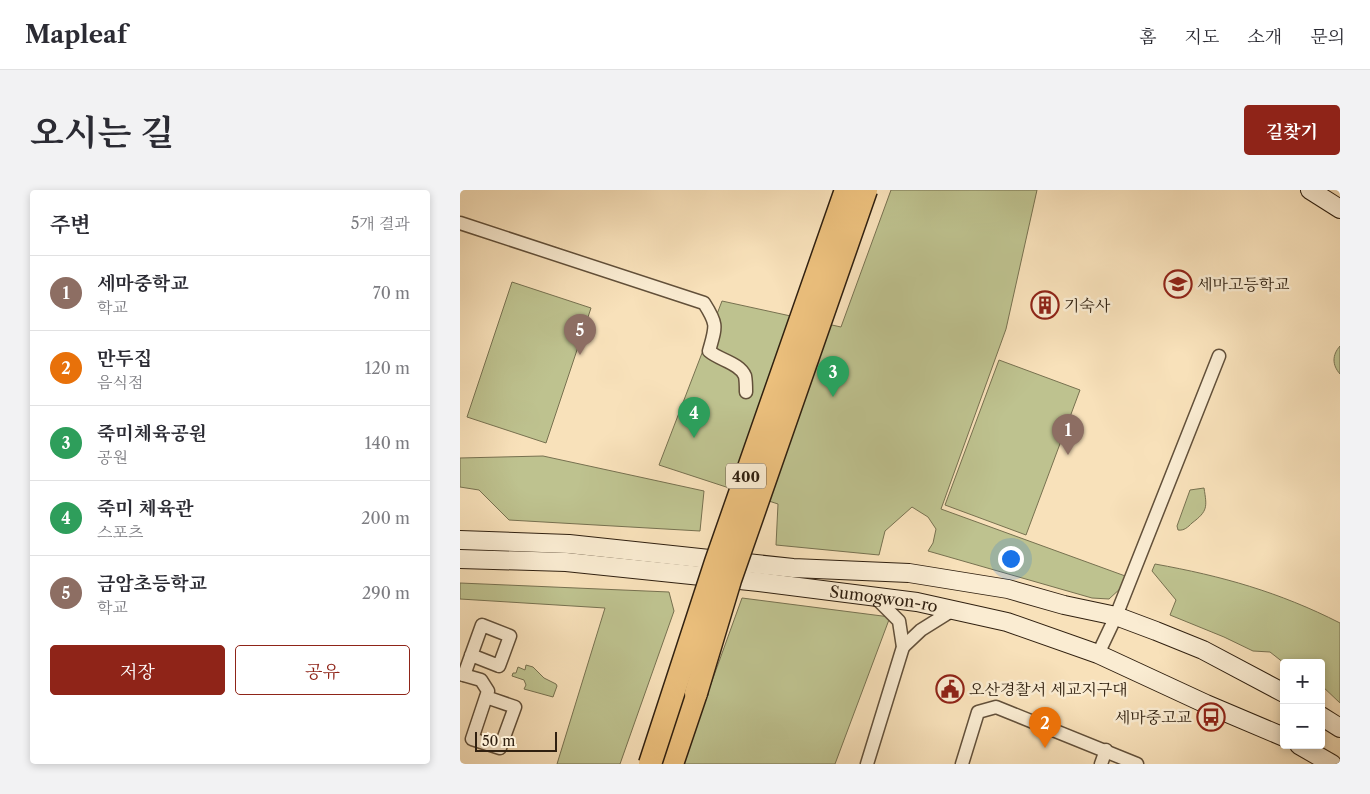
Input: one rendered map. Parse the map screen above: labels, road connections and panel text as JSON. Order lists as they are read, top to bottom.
{
  "streets": {
    "highway": ["400"],
    "street": ["Sumogwon-ro"]
  },
  "places": {
    "school or university": ["세마고등학교"],
    "building": ["기숙사"],
    "public building": ["오산경찰서 세교지구대"],
    "bus stop": ["세마중고교"]
  },
  "scale_bar": "50 m",
  "page": {
    "header": "Mapleaf",
    "nav": [
      "홈",
      "지도",
      "소개",
      "문의"
    ],
    "title": "오시는 길",
    "buttons": [
      "길찾기",
      ["저장", "공유"]
    ],
    "heading": ["주변", "5개 결과"],
    "list": [
      {
        "mark": "1",
        "name": "세마중학교",
        "note": "학교",
        "value": "70 m"
      },
      {
        "mark": "2",
        "name": "만두집",
        "note": "음식점",
        "value": "120 m"
      },
      {
        "mark": "3",
        "name": "죽미체육공원",
        "note": "공원",
        "value": "140 m"
      },
      {
        "mark": "4",
        "name": "죽미 체육관",
        "note": "스포츠",
        "value": "200 m"
      },
      {
        "mark": "5",
        "name": "금암초등학교",
        "note": "학교",
        "value": "290 m"
      }
    ],
    "pins": [
      "5",
      "3",
      "4",
      "1",
      "2"
    ],
    "map_buttons": ["+", "−"],
    "scale": "50 m"
  }
}
